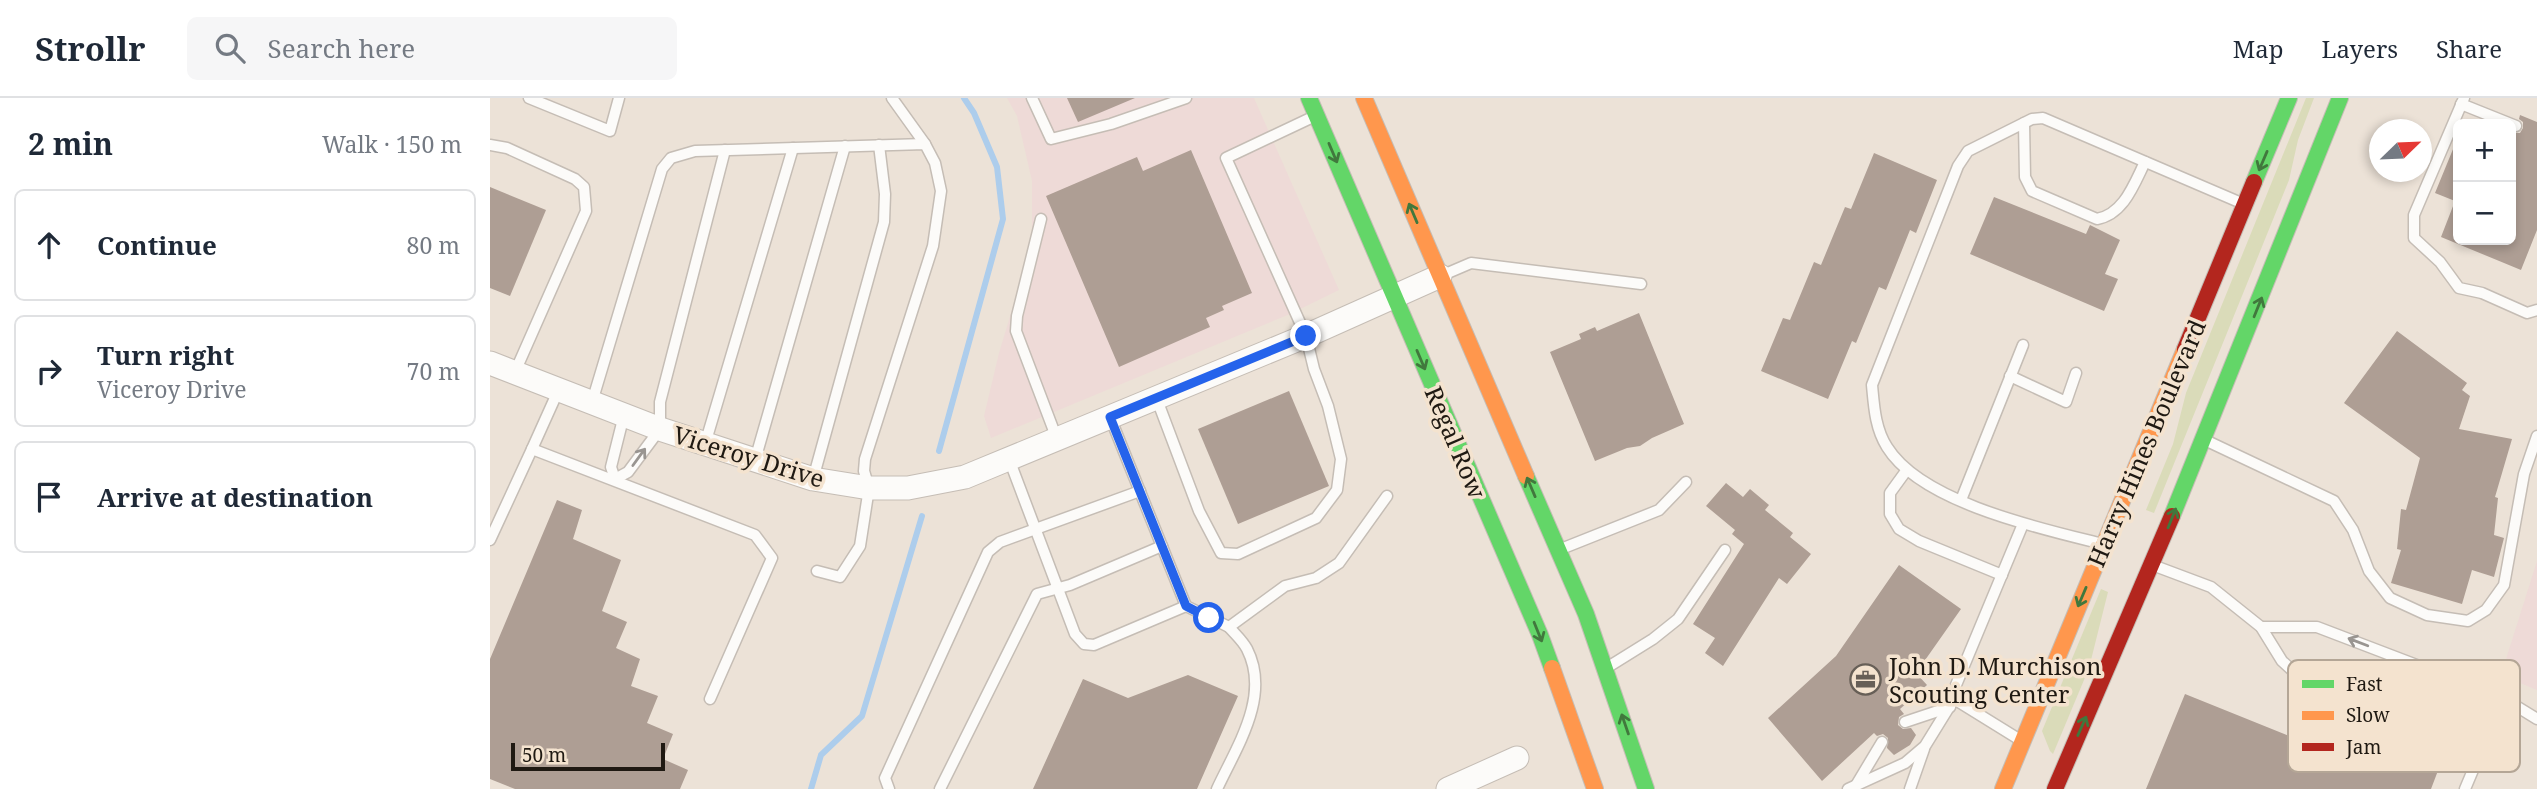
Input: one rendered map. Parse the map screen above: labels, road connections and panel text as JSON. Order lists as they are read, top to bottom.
{
  "streets": {
    "main road": ["Regal Row", "Harry Hines Boulevard"],
    "street": ["Viceroy Drive"]
  },
  "crossings": [
    ["Regal Row", "Viceroy Drive"]
  ],
  "places": {
    "office": ["John D. Murchison Scouting Center"]
  },
  "legend": ["Fast", "Slow", "Jam"],
  "scale_bar": "50 m",
  "north": "top right",
  "page": {
    "header": "Strollr",
    "search": "Search here",
    "nav": ["Map", "Layers", "Share"],
    "heading": ["2 min", "Walk · 150 m"],
    "map_buttons": ["+", "−"],
    "list": [
      ["Continue", "80 m"],
      ["Turn right", "Viceroy Drive", "70 m"],
      "Arrive at destination"
    ],
    "scale": "50 m"
  }
}
